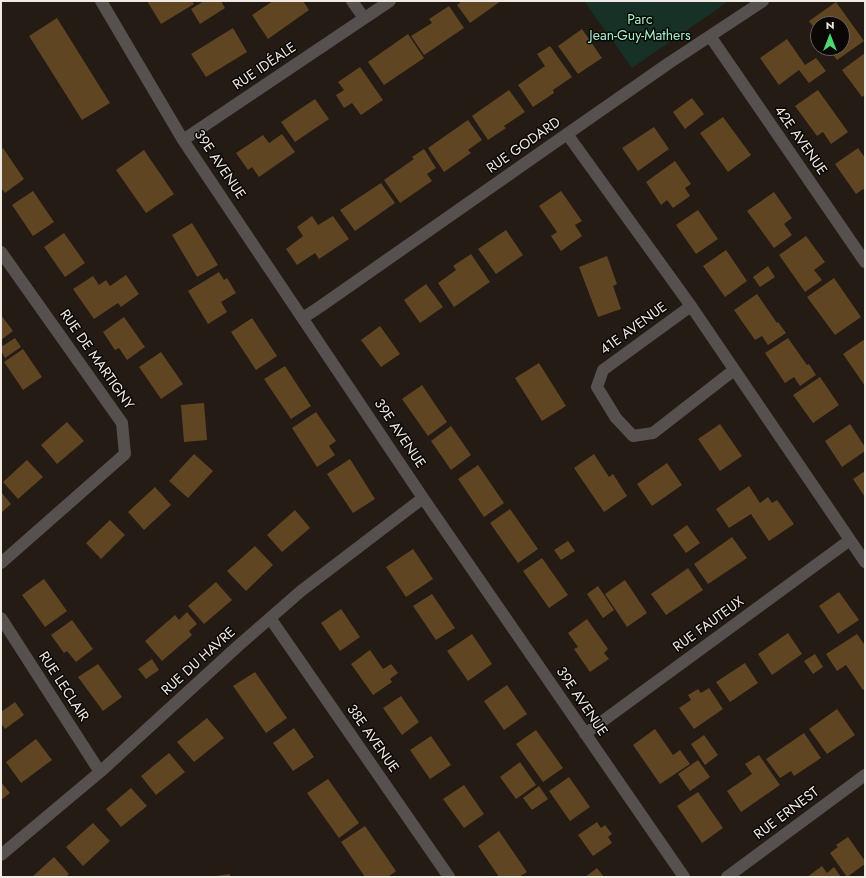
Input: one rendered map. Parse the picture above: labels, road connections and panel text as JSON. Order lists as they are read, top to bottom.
{
  "streets": {
    "street": [
      "RUE IDÉALE",
      "42E AVENUE",
      "RUE GODARD",
      "39E AVENUE",
      "41E AVENUE",
      "RUE DE MARTIGNY",
      "RUE FAUTEUX",
      "RUE DU HAVRE",
      "RUE LECLAIR",
      "38E AVENUE",
      "RUE ERNEST"
    ]
  },
  "crossings": [
    ["RUE IDÉALE", "39E AVENUE"],
    ["42E AVENUE", "RUE GODARD"],
    ["RUE GODARD", "39E AVENUE"],
    ["RUE GODARD", "41E AVENUE"],
    ["39E AVENUE", "RUE FAUTEUX"],
    ["39E AVENUE", "RUE DU HAVRE"],
    ["41E AVENUE", "RUE FAUTEUX"],
    ["RUE DU HAVRE", "RUE LECLAIR"],
    ["RUE DU HAVRE", "38E AVENUE"]
  ],
  "parks": ["Parc Jean-Guy-Mathers"],
  "north": "top"
}
